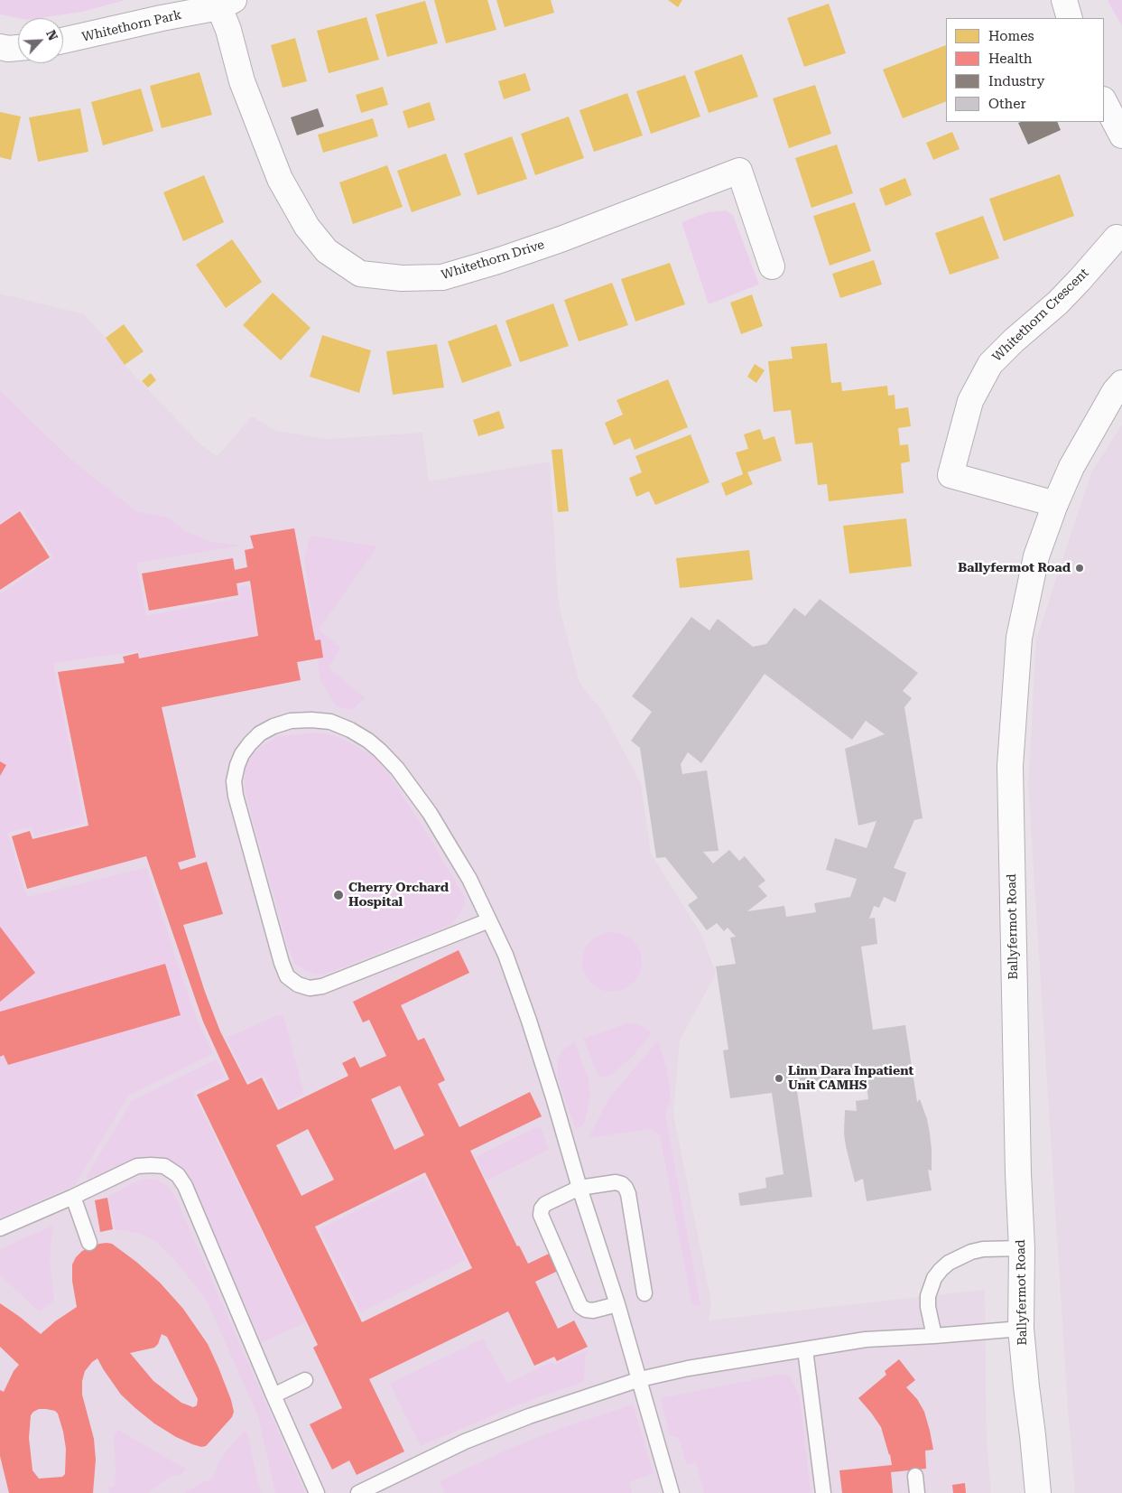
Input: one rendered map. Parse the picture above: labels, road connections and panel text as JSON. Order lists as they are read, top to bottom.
{
  "streets": {
    "street": [
      "Whitethorn Park",
      "Whitethorn Drive",
      "Whitethorn Crescent",
      "Ballyfermot Road"
    ]
  },
  "crossings": [
    ["Whitethorn Park", "Whitethorn Drive"],
    ["Whitethorn Crescent", "Ballyfermot Road"]
  ],
  "places": ["Ballyfermot Road", "Cherry Orchard Hospital", "Linn Dara Inpatient Unit CAMHS"],
  "legend": [
    "Homes",
    "Health",
    "Industry",
    "Other"
  ],
  "north": "top right"
}
